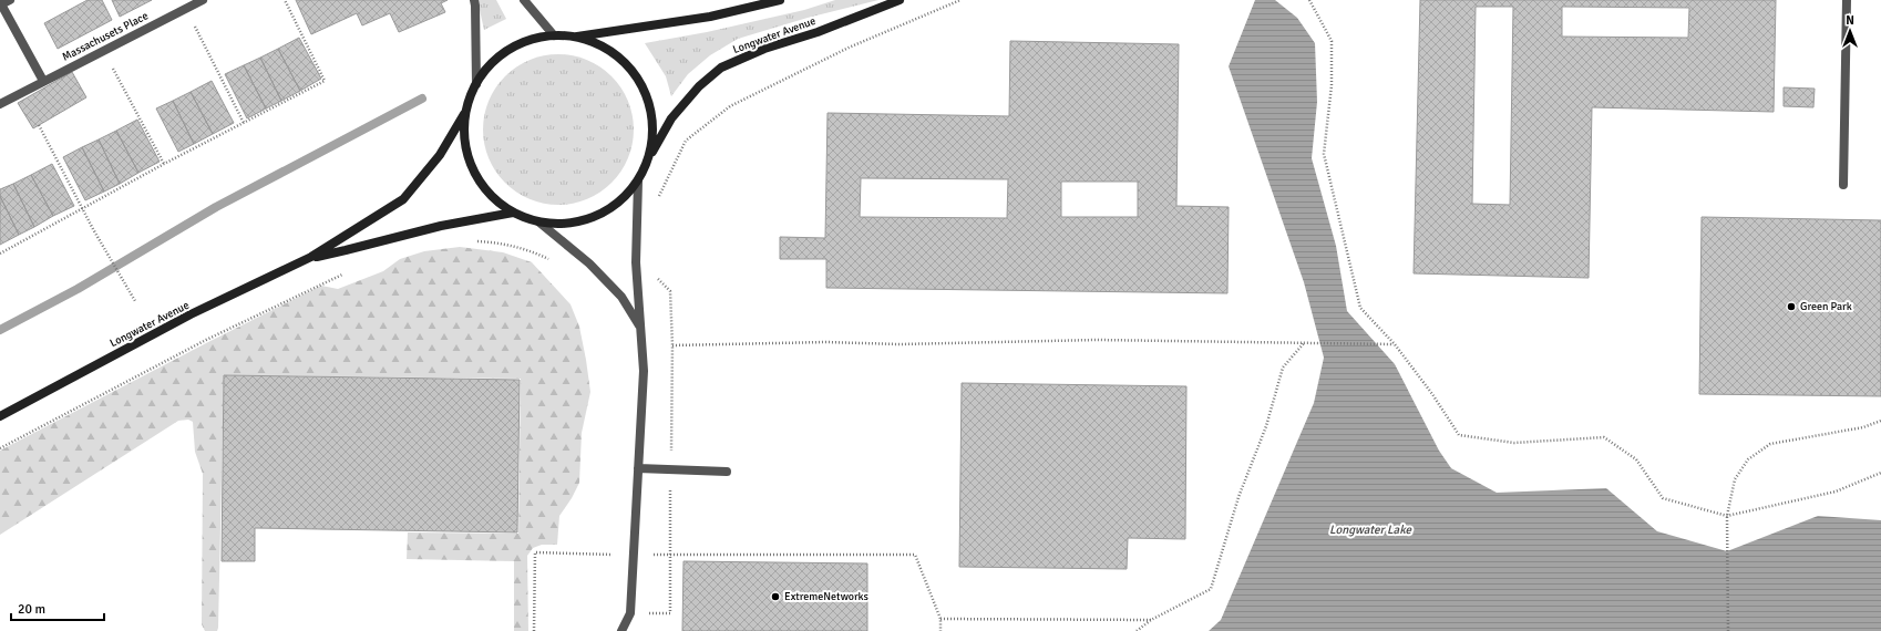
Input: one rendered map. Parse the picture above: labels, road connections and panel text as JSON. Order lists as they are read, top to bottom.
{
  "streets": {
    "street": ["Longwater Avenue", "Massachusets Place"]
  },
  "water": ["Longwater Lake"],
  "places": ["Green Park", "ExtremeNetworks"],
  "scale_bar": "20 m",
  "north": "top"
}
